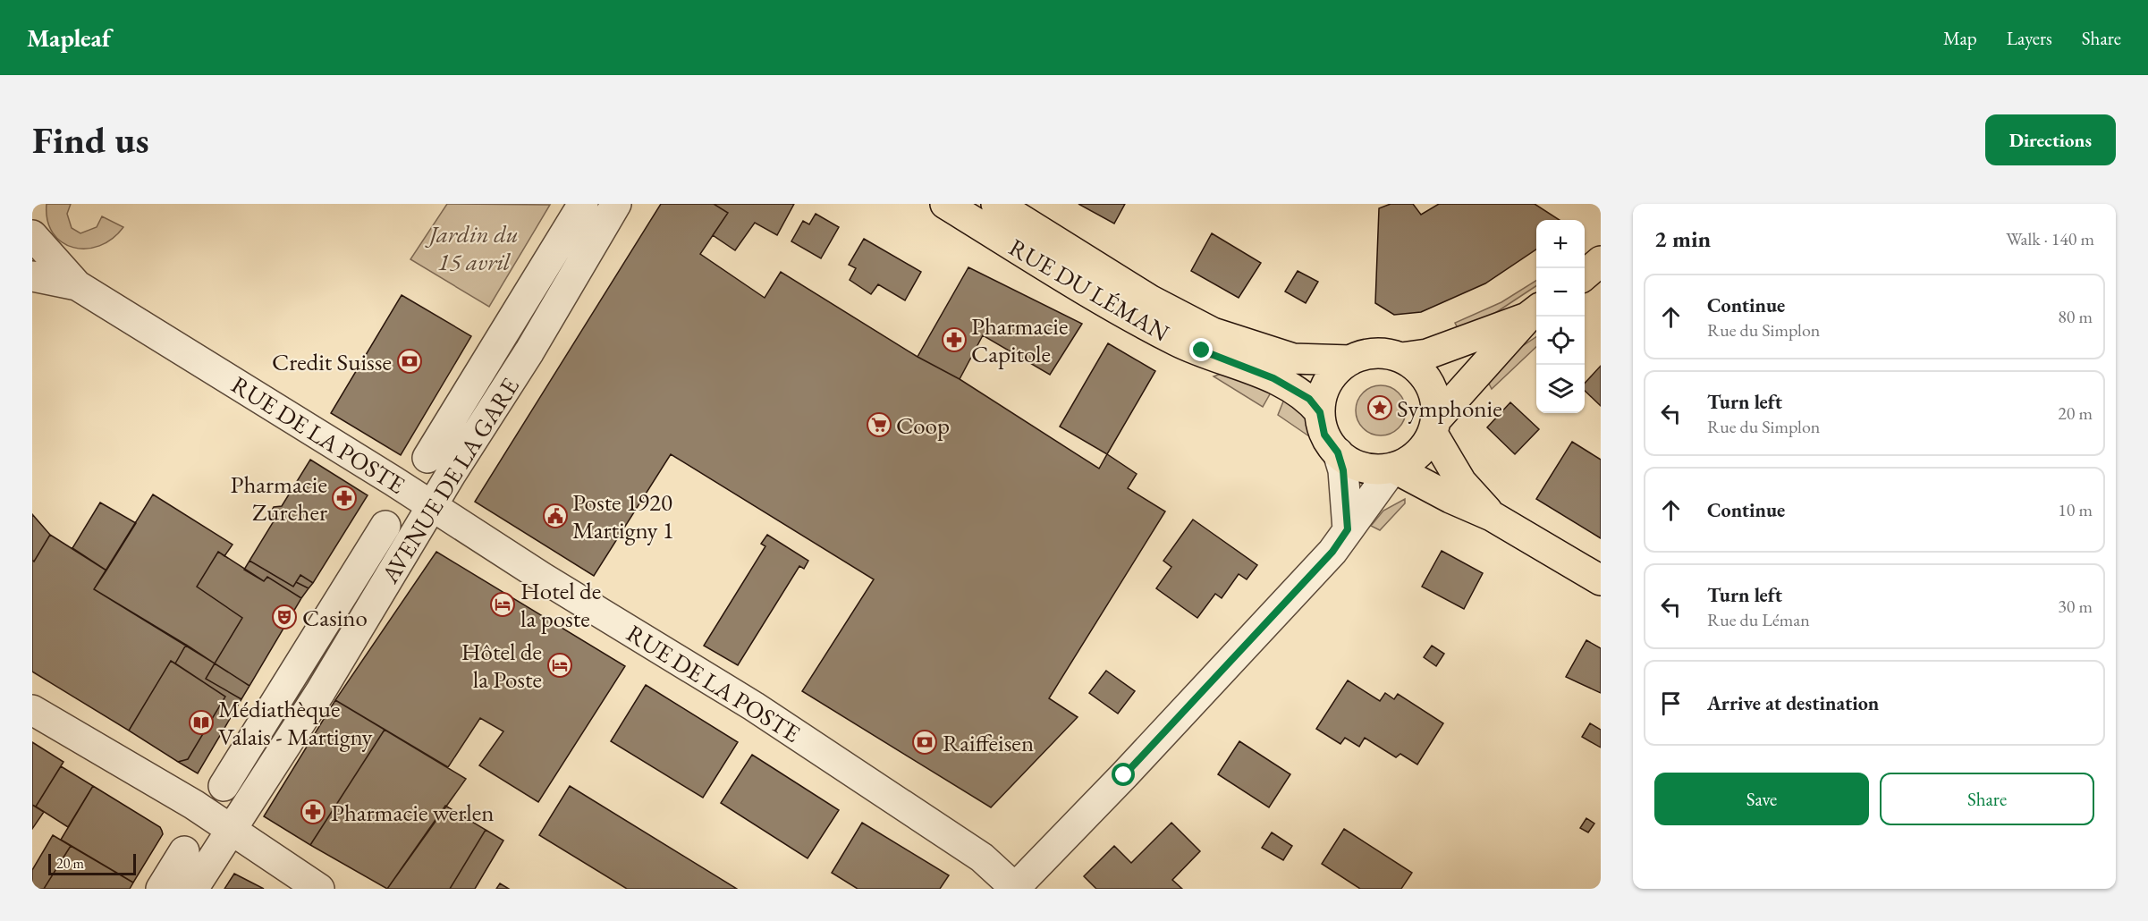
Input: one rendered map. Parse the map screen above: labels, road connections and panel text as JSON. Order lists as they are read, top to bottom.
{
  "streets": {
    "main road": ["RUE DU LÉMAN"],
    "street": ["RUE DE LA POSTE", "AVENUE DE LA GARE"]
  },
  "crossings": [
    ["RUE DE LA POSTE", "AVENUE DE LA GARE"]
  ],
  "parks": ["Jardin du 15 avril"],
  "places": {
    "pharmacy": ["Pharmacie Capitole", "Pharmacie Zurcher", "Pharmacie werlen"],
    "bank": ["Credit Suisse", "Raiffeisen"],
    "place": ["Symphonie"],
    "supermarket": ["Coop"],
    "public building": ["Poste 1920 Martigny 1"],
    "hotel": ["Hotel de la poste", "Hôtel de la Poste"],
    "theatre": ["Casino"],
    "library": ["Médiathèque Valais - Martigny"]
  },
  "scale_bar": "20 m",
  "page": {
    "header": "Mapleaf",
    "nav": ["Map", "Layers", "Share"],
    "buttons": [
      "Directions",
      ["Save", "Share"]
    ],
    "title": "Find us",
    "heading": ["2 min", "Walk · 140 m"],
    "map_buttons": ["+", "−"],
    "list": [
      ["Continue", "Rue du Simplon", "80 m"],
      ["Turn left", "Rue du Simplon", "20 m"],
      ["Continue", "10 m"],
      ["Turn left", "Rue du Léman", "30 m"],
      "Arrive at destination"
    ],
    "scale": "20 m"
  }
}
